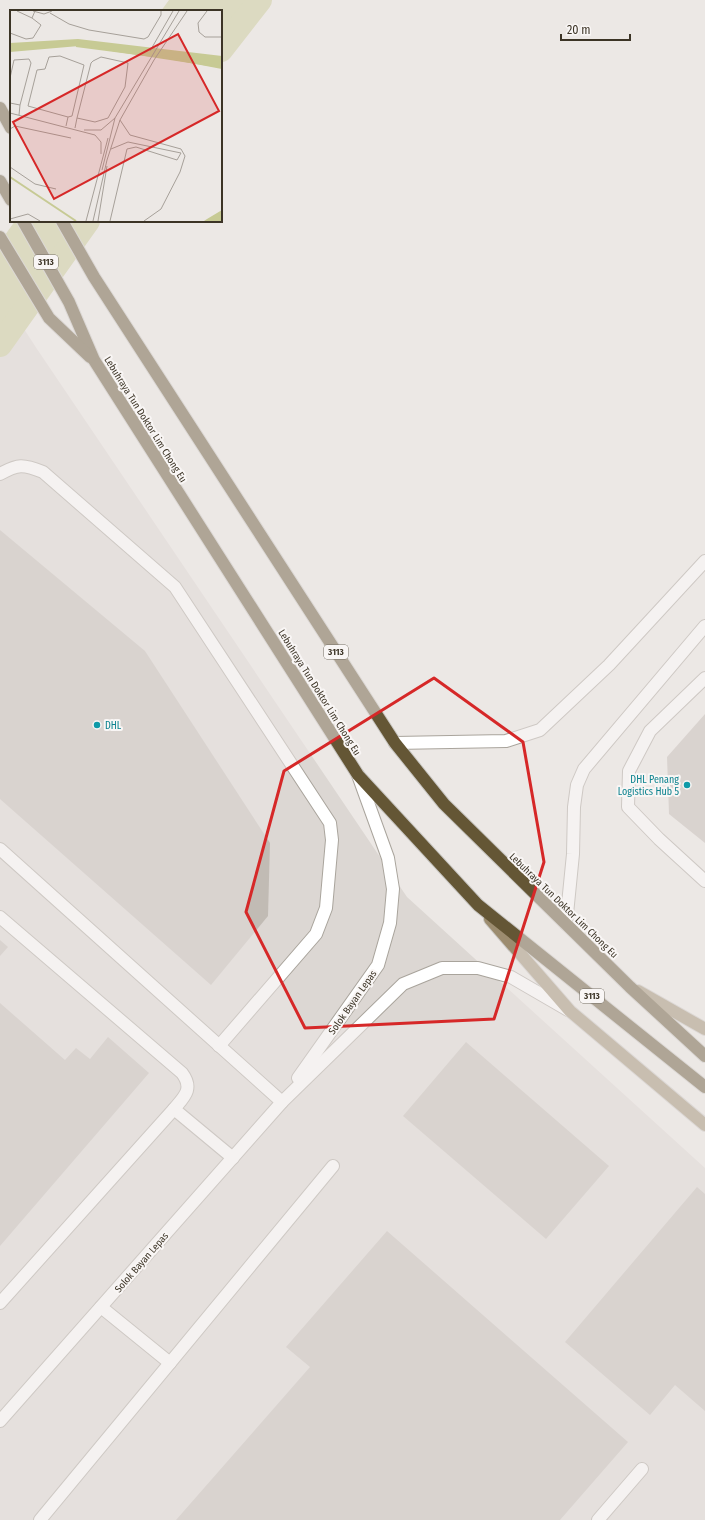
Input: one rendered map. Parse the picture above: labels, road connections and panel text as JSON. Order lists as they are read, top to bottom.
{
  "streets": {
    "highway": ["3113", "Lebuhraya Tun Doktor Lim Chong Eu"],
    "street": ["Solok Bayan Lepas"]
  },
  "crossings": [
    ["Lebuhraya Tun Doktor Lim Chong Eu", "Solok Bayan Lepas"]
  ],
  "places": ["DHL", "DHL Penang Logistics Hub 5"],
  "scale_bar": "20 m"
}
